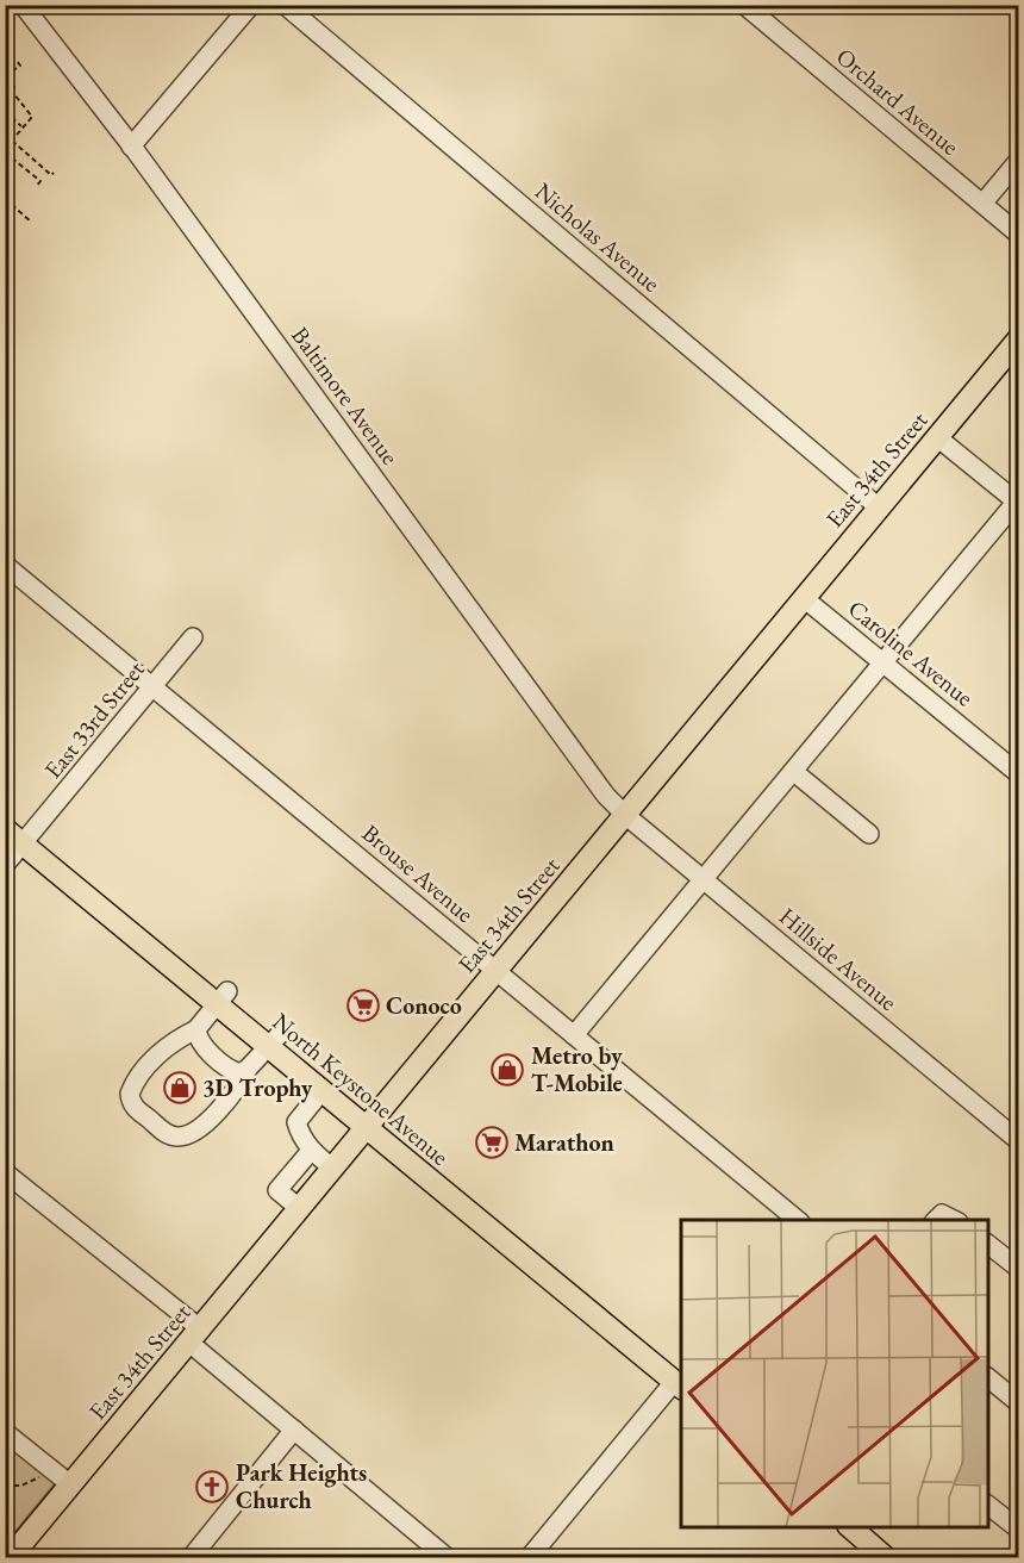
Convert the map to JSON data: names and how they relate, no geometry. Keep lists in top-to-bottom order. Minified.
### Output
{"streets":{"main road":["East 34th Street","North Keystone Avenue"],"street":["Orchard Avenue","Nicholas Avenue","Baltimore Avenue","Caroline Avenue","East 33rd Street","Brouse Avenue","Hillside Avenue"]},"crossings":[["Nicholas Avenue","East 34th Street"],["Baltimore Avenue","East 34th Street"],["Baltimore Avenue","Hillside Avenue"],["East 34th Street","Caroline Avenue"],["East 34th Street","Brouse Avenue"],["East 34th Street","Hillside Avenue"],["East 34th Street","North Keystone Avenue"],["East 33rd Street","Brouse Avenue"],["East 33rd Street","North Keystone Avenue"]],"places":{"supermarket":["Conoco","Marathon"],"shop":["Metro by T-Mobile","3D Trophy"],"church":["Park Heights Church"]}}
